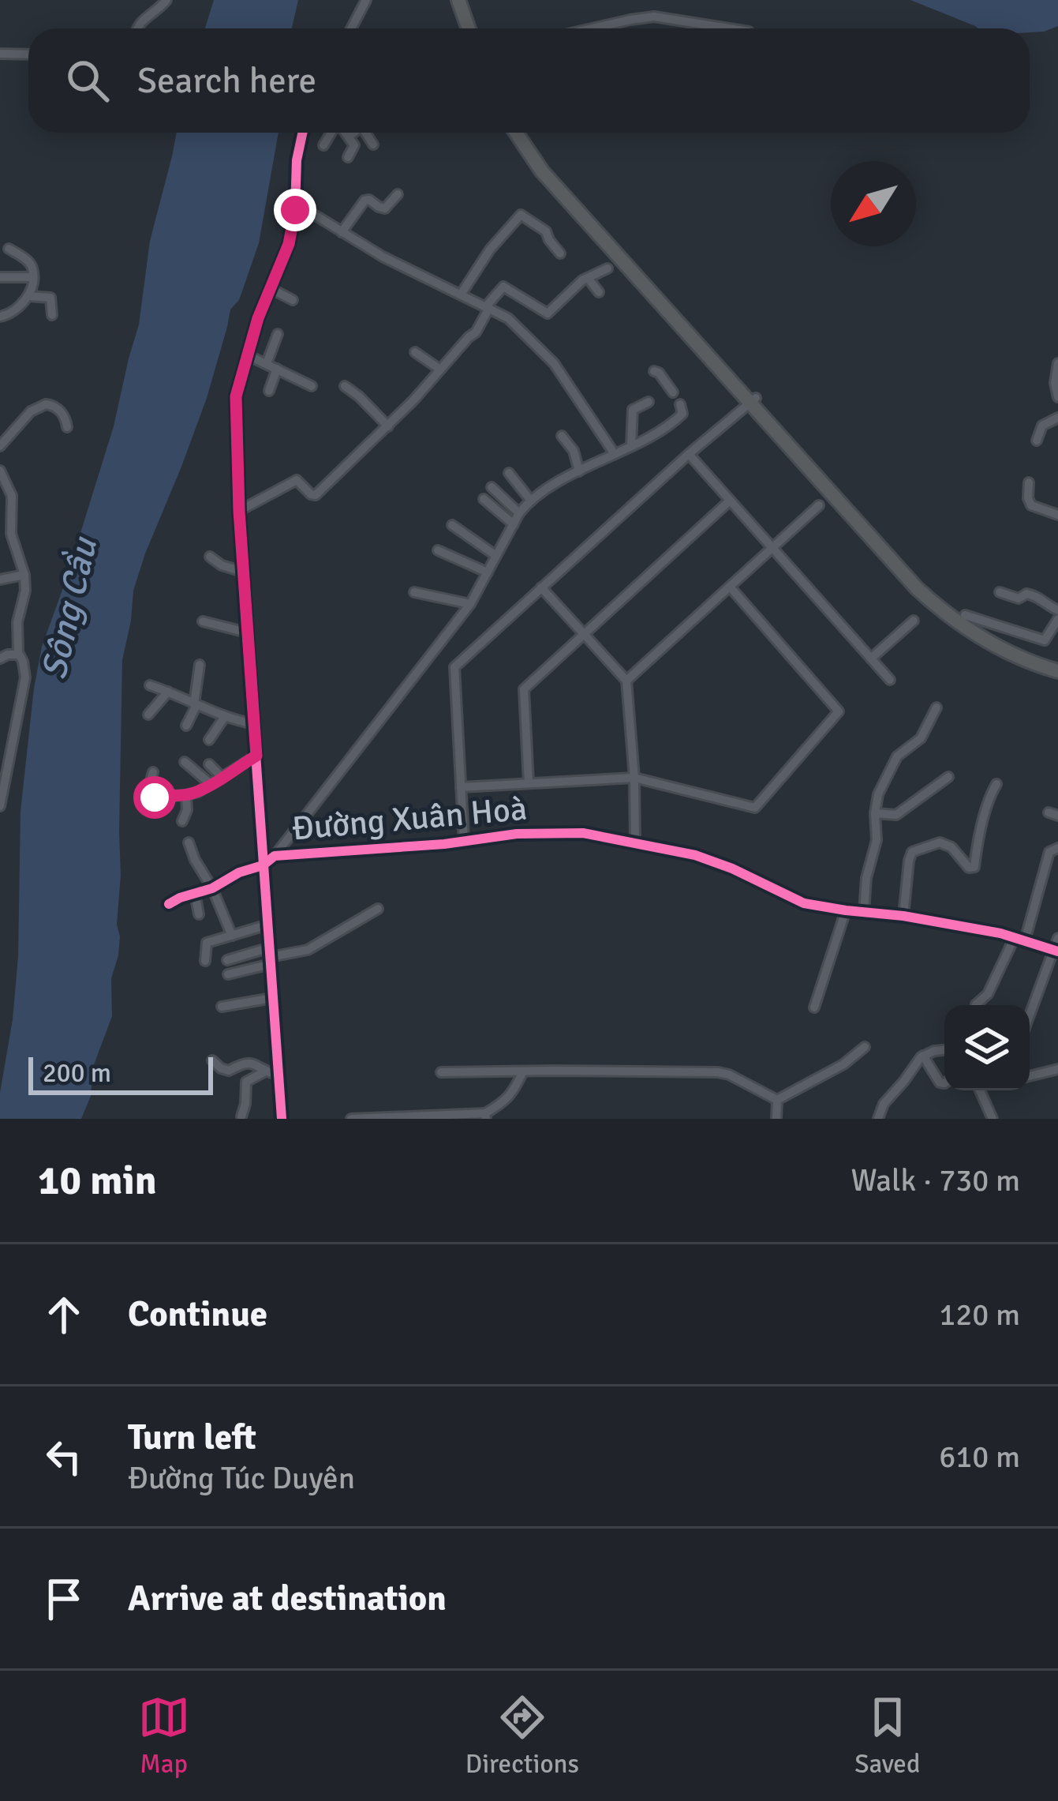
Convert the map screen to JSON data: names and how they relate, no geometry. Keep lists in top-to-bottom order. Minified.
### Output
{"streets":{"street":["Đường Xuân Hoà"]},"water":["Sông Cầu"],"scale_bar":"200 m","north":"bottom left","page":{"search":"Search here","scale":"200 m","heading":["10 min","Walk · 730 m"],"list":[["Continue","120 m"],["Turn left","Đường Túc Duyên","610 m"],"Arrive at destination"],"nav":["Map","Directions","Saved"]}}
